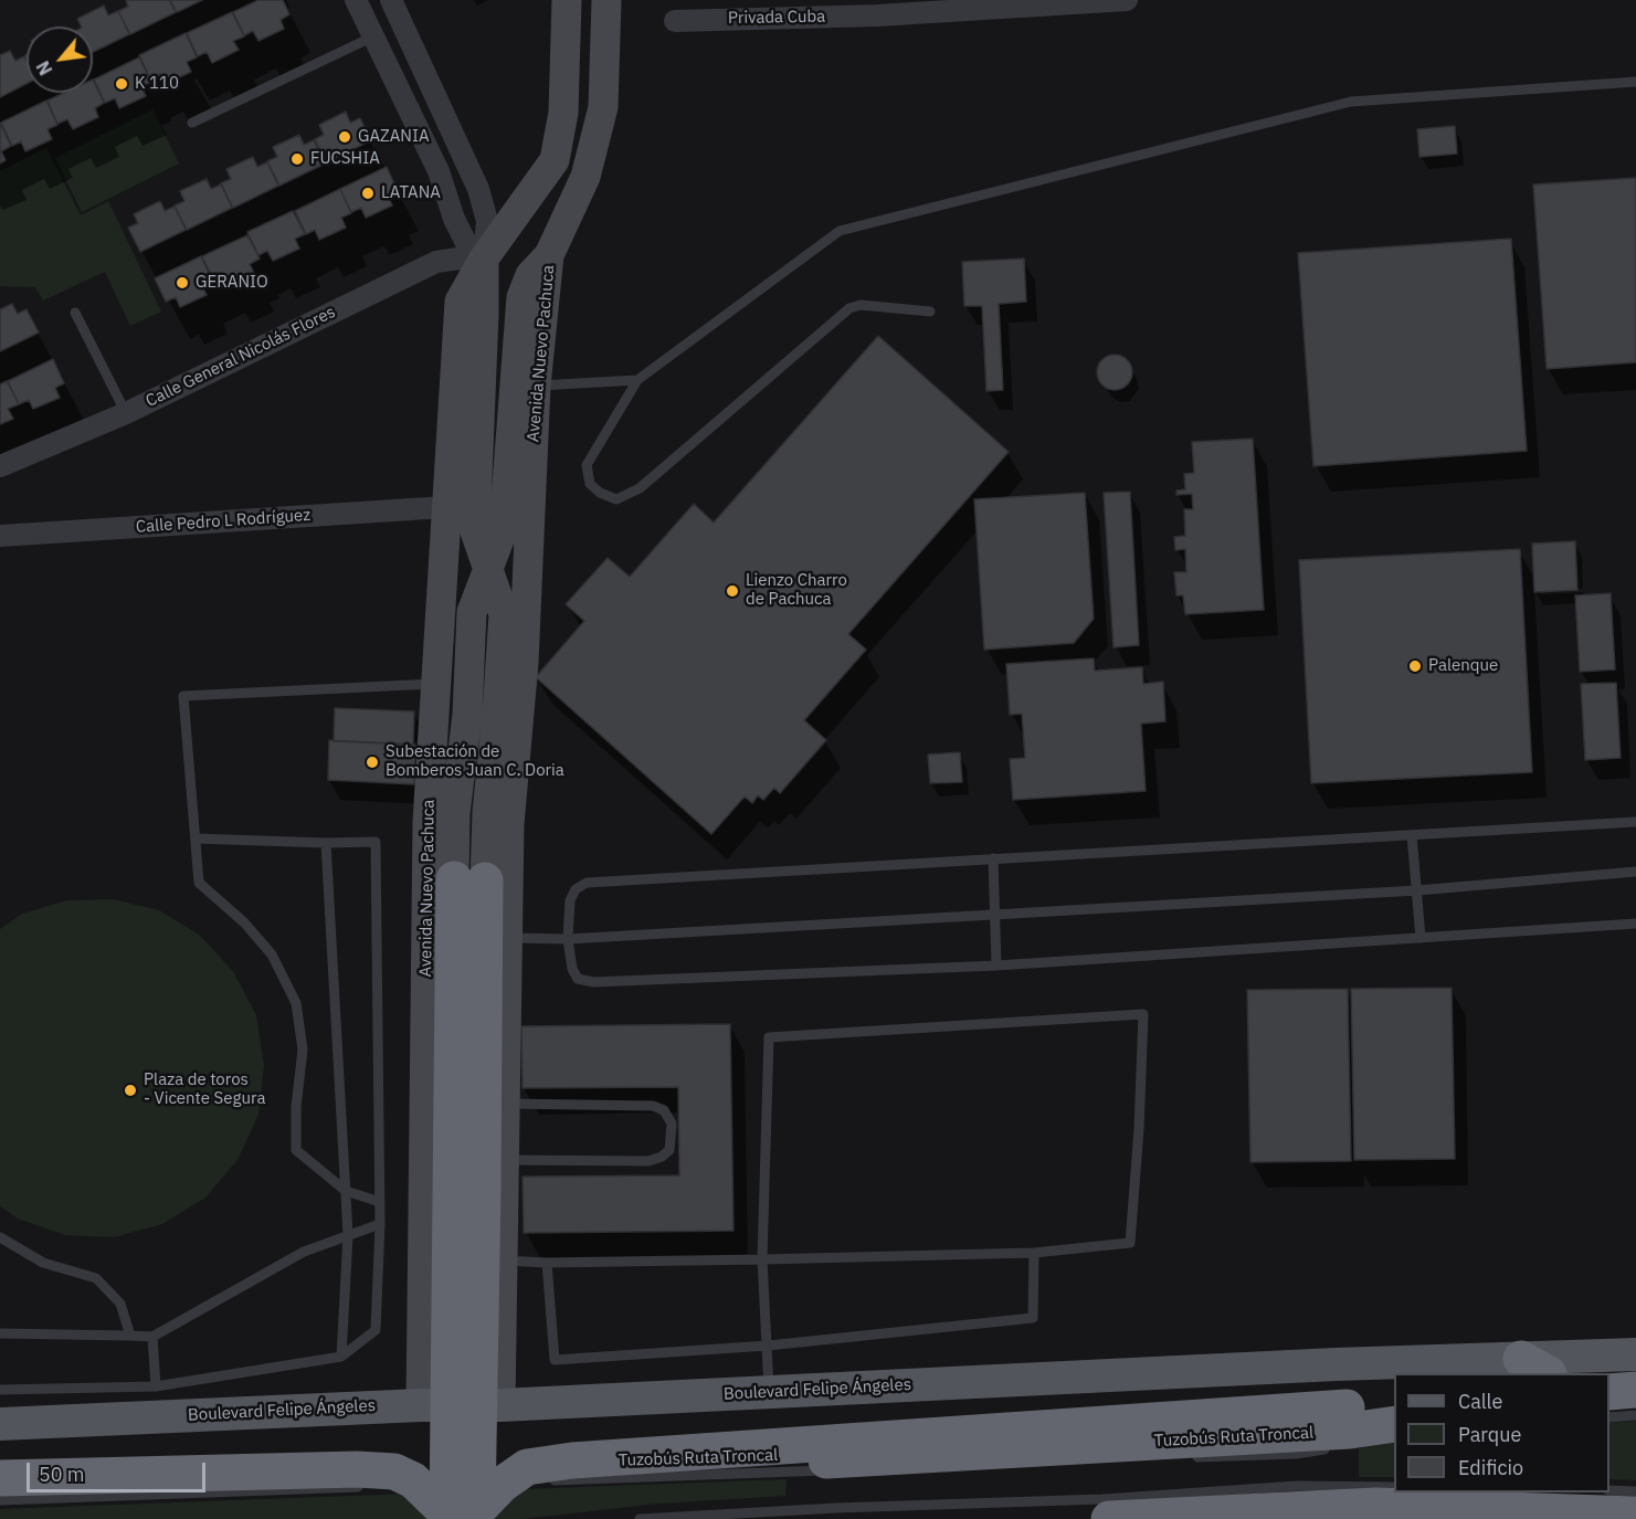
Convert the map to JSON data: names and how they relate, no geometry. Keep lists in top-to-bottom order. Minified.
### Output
{"streets":{"main road":["Avenida Nuevo Pachuca","Boulevard Felipe Ángeles"],"street":["Privada Cuba","Calle General Nicolás Flores","Calle Pedro L Rodríguez"],"lane":["Tuzobús Ruta Troncal"]},"crossings":[["Avenida Nuevo Pachuca","Calle General Nicolás Flores"],["Avenida Nuevo Pachuca","Calle Pedro L Rodríguez"],["Avenida Nuevo Pachuca","Boulevard Felipe Ángeles"]],"places":["K 110","GAZANIA","FUCSHIA","LATANA","GERANIO","Lienzo Charro de Pachuca","Palenque","Subestación de Bomberos Juan C. Doria","Plaza de toros - Vicente Segura"],"legend":["Calle","Parque","Edificio"],"scale_bar":"50 m","north":"bottom left"}
